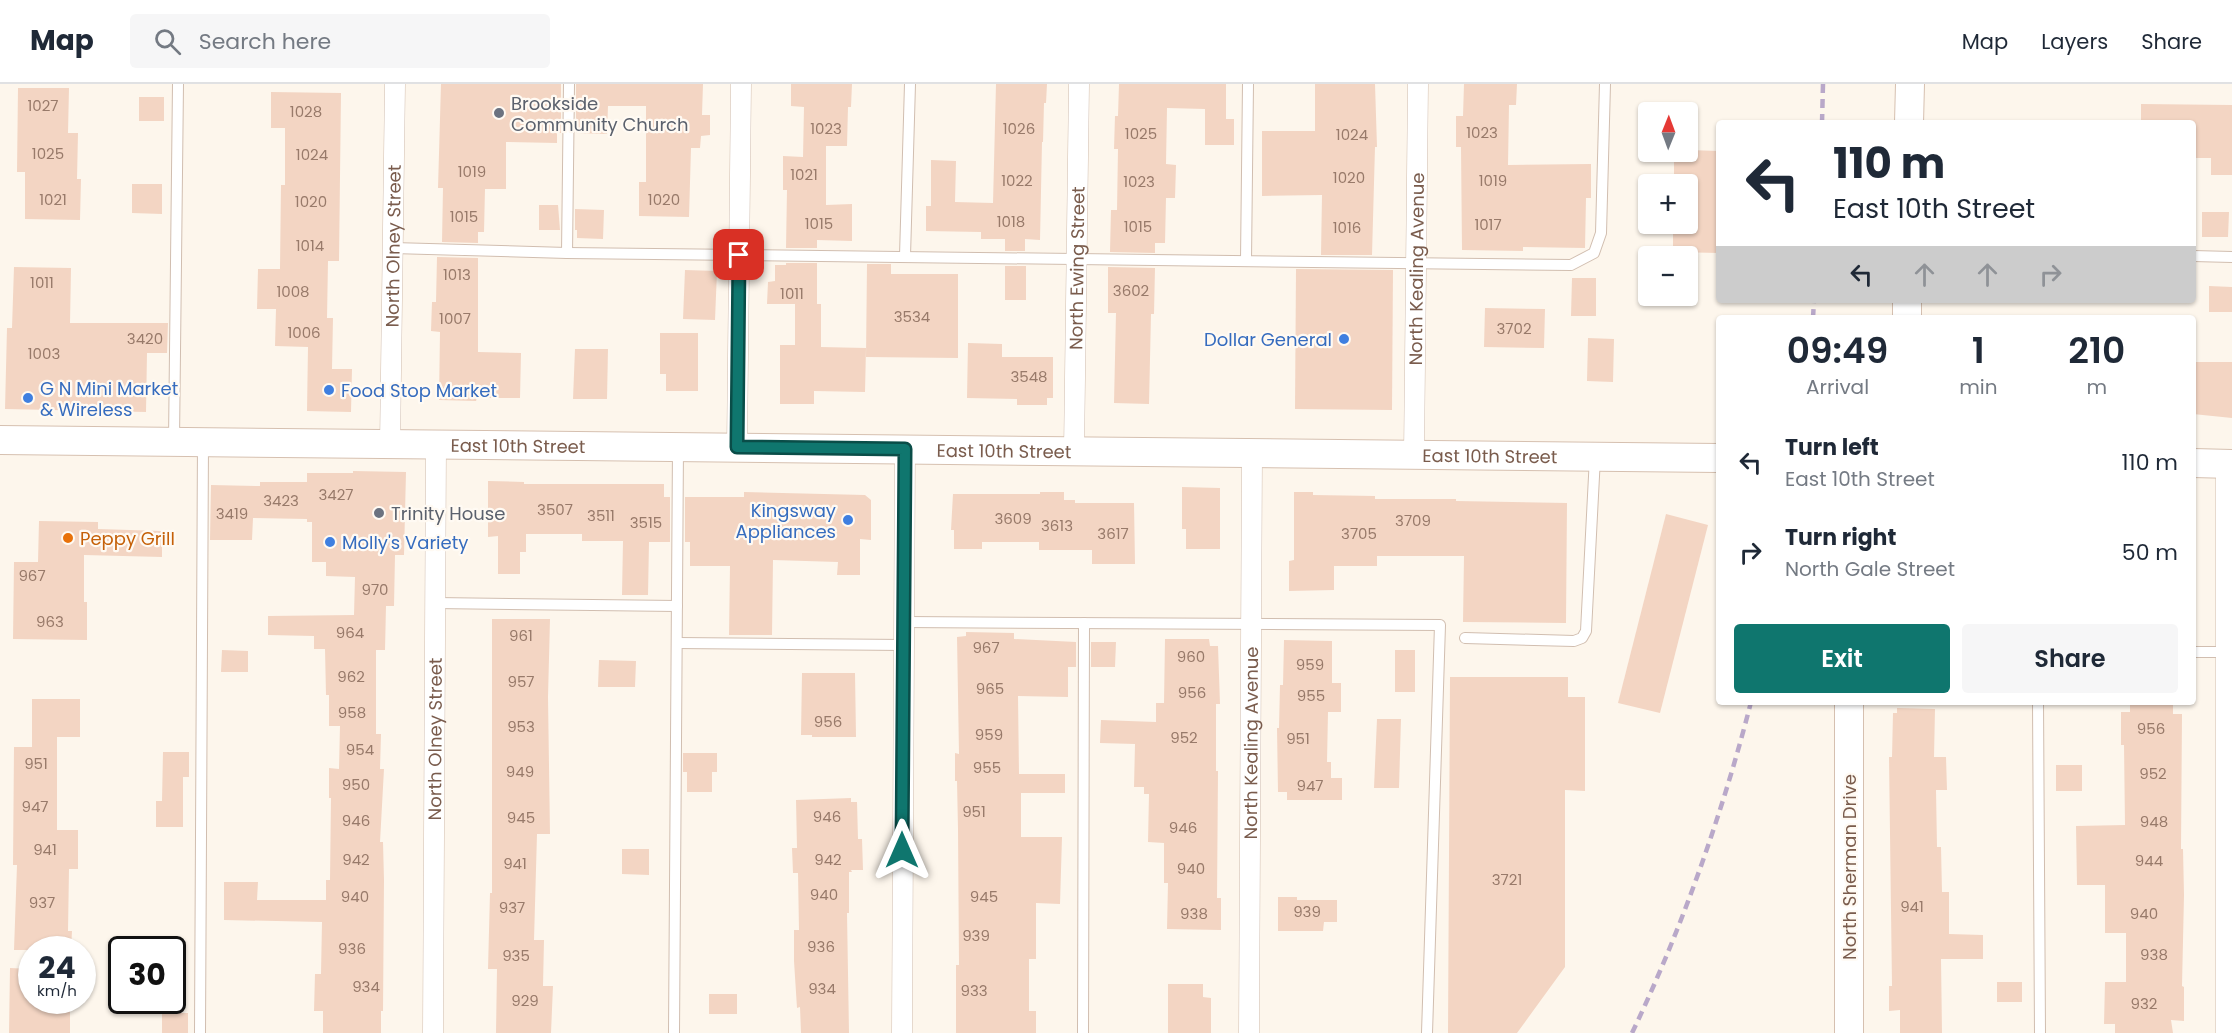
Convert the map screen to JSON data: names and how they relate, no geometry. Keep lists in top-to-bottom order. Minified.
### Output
{"streets":{"main road":["East 10th Street","North Sherman Drive"],"street":["North Olney Street","North Ewing Street","North Kealing Avenue"]},"crossings":[["North Olney Street","East 10th Street"],["North Ewing Street","East 10th Street"],["North Kealing Avenue","East 10th Street"]],"places":["Brookside Community Church","Dollar General","Food Stop Market","G N Mini Market & Wireless","Trinity House","Kingsway Appliances","Peppy Grill","Molly's Variety"],"house_numbers":["1027","1028","1023","1026","1023","1025","1024","1025","1024","1019","1021","1020","1022","1019","1023","1021","1020","1020","1015","1018","1015","1017","1015","1016","1014","1013","1011","3602","1008","1011","3534","1007","3702","1006","3420","1003","3548","3427","3423","3507","3419","3511","3609","3709","3515","3613","3617","3705","967","970","963","964","961","967","960","959","962","957","965","956","955","958","956","953","956","959","952","951","954","951","955","949","952","950","947","947","951","946","945","946","948","946","941","942","942","944","941","940","3721","940","940","945","937","941","937","939","938","940","939","936","936","938","935","934","934","933","929","932"],"north":"top","page":{"header":"Map","search":"Search here","nav":["Map","Layers","Share"],"map_buttons":["+","−"],"turn":["110 m","East 10th Street"],"eta":["09:49","Arrival","1","min","210","m"],"list":[{"name":"Turn left","note":"East 10th Street","value":"110 m"},{"name":"Turn right","note":"North Gale Street","value":"50 m"}],"buttons":["Exit","Share"],"speed":"24 km/h","limit":"30"}}
